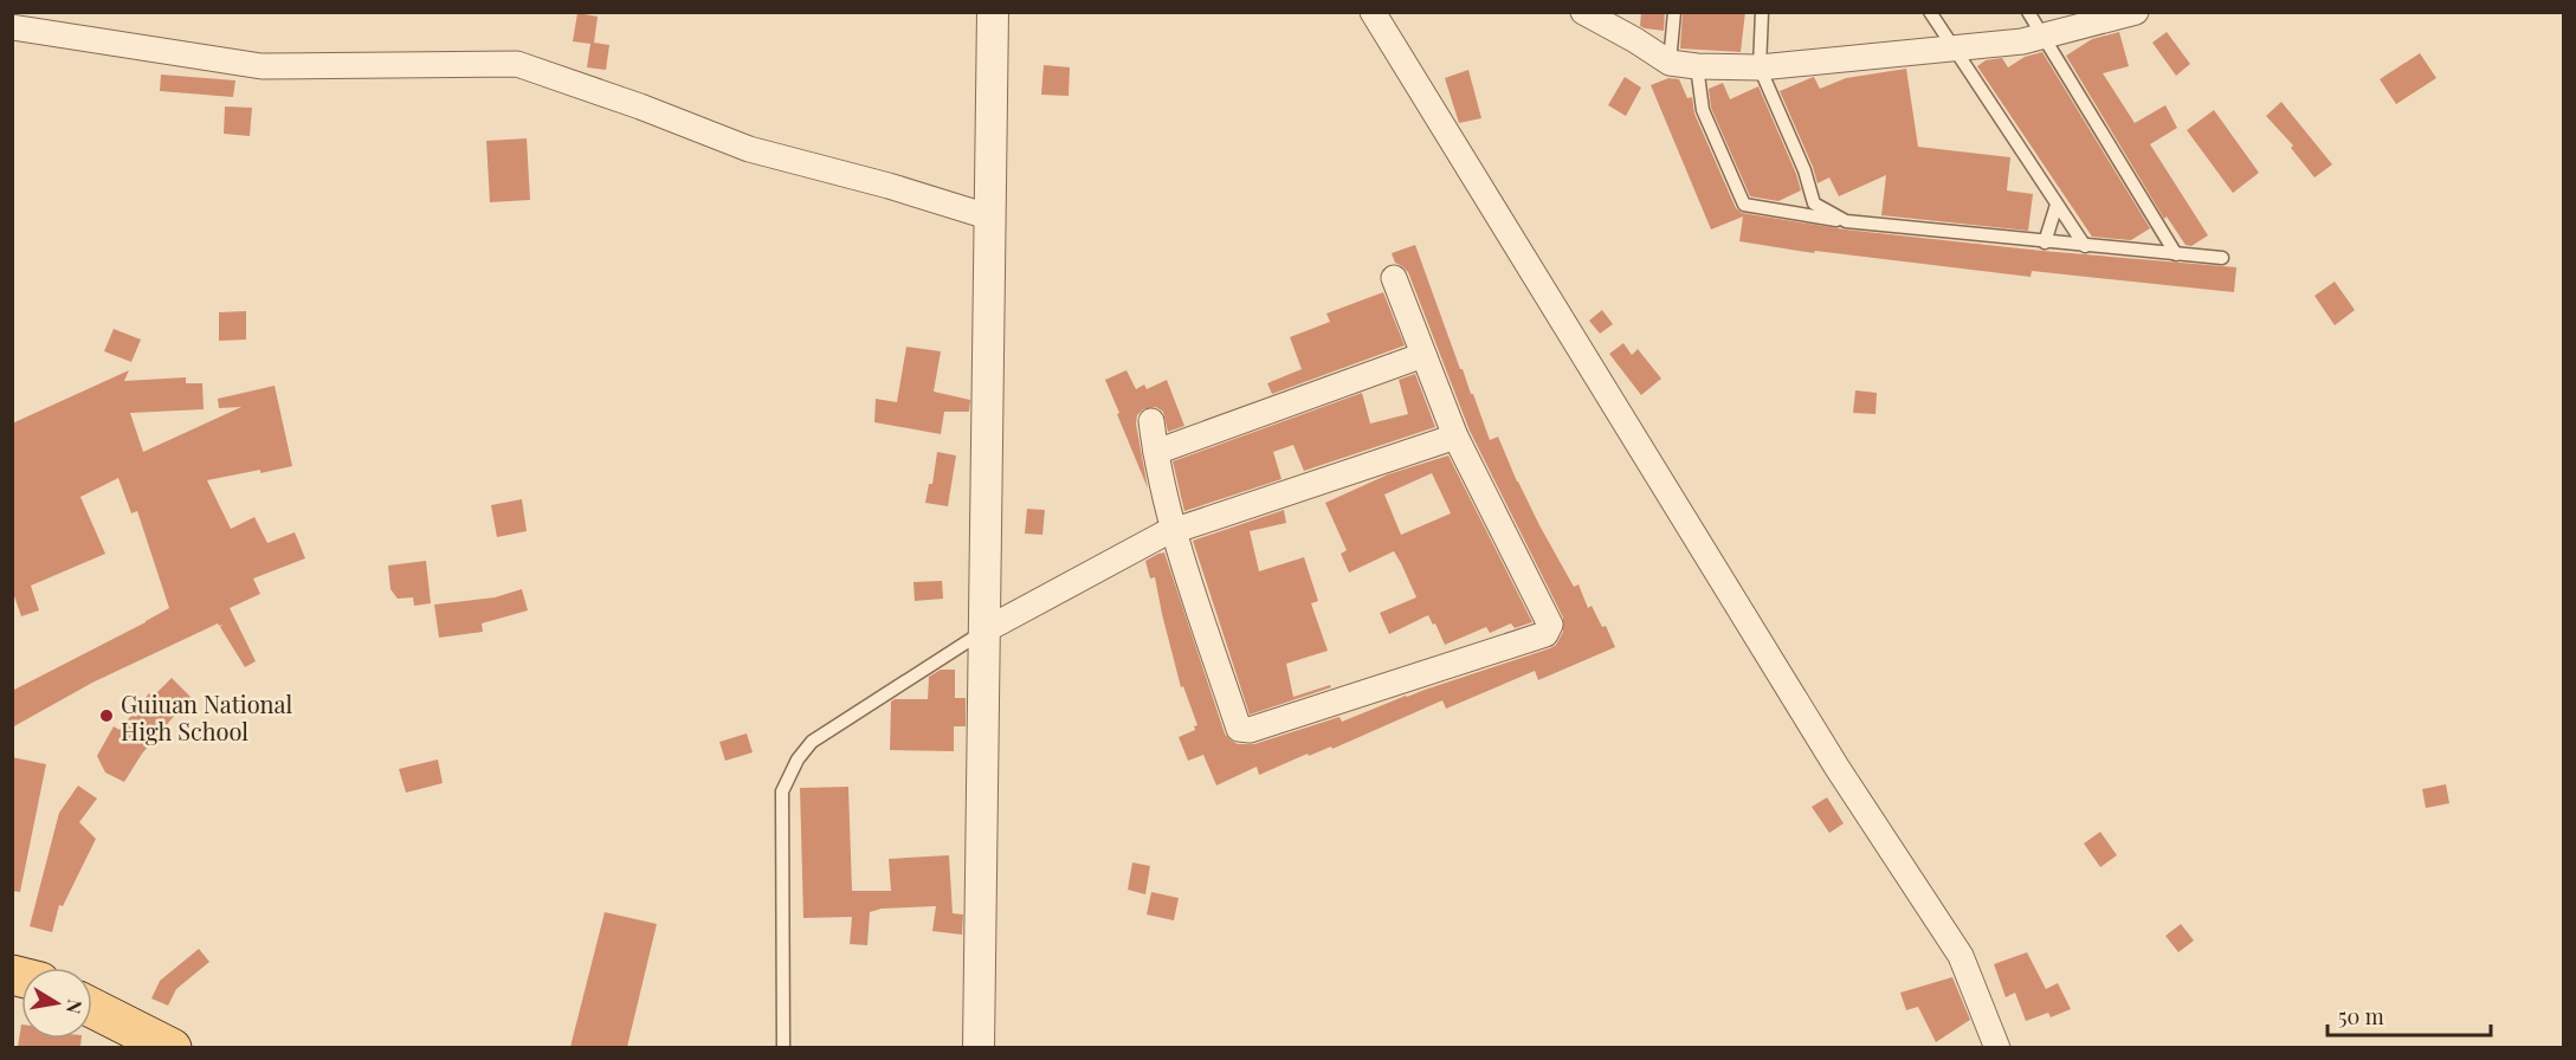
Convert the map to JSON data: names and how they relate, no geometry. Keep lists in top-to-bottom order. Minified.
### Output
{"places":["Guiuan National High School"],"scale_bar":"50 m","north":"right"}
